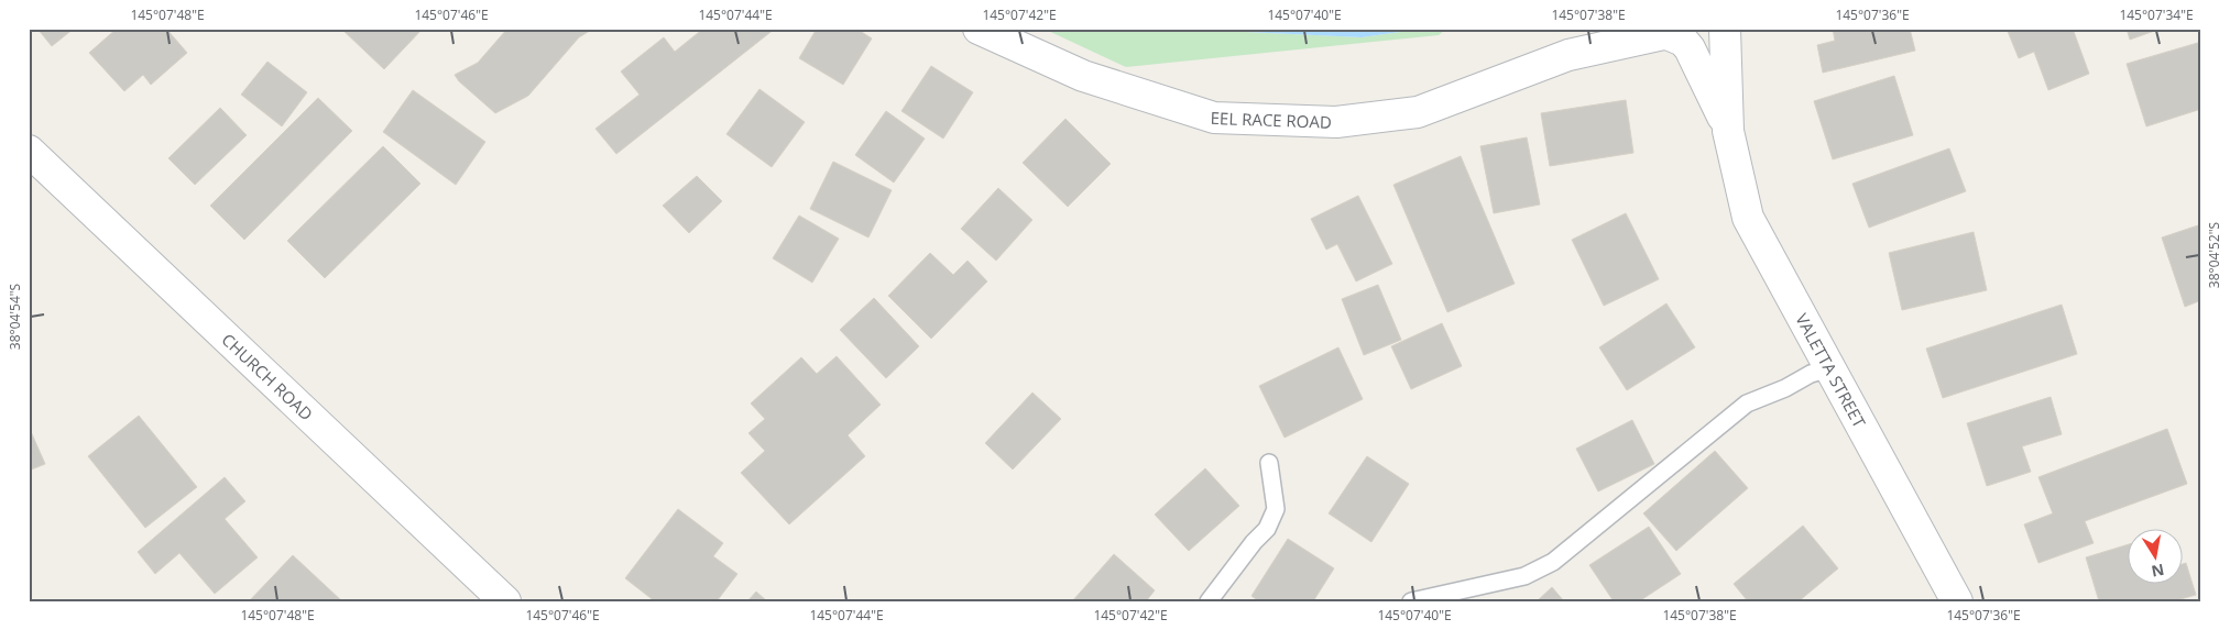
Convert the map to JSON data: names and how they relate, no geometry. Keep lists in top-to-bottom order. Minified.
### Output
{"streets":{"street":["EEL RACE ROAD","VALETTA STREET","CHURCH ROAD"]},"crossings":[["EEL RACE ROAD","VALETTA STREET"]],"north":"bottom","coordinates":["145°07'48\"E","145°07'46\"E","145°07'44\"E","145°07'42\"E","145°07'40\"E","145°07'38\"E","145°07'36\"E","145°07'34\"E","38°04'52\"S","38°04'54\"S"]}
